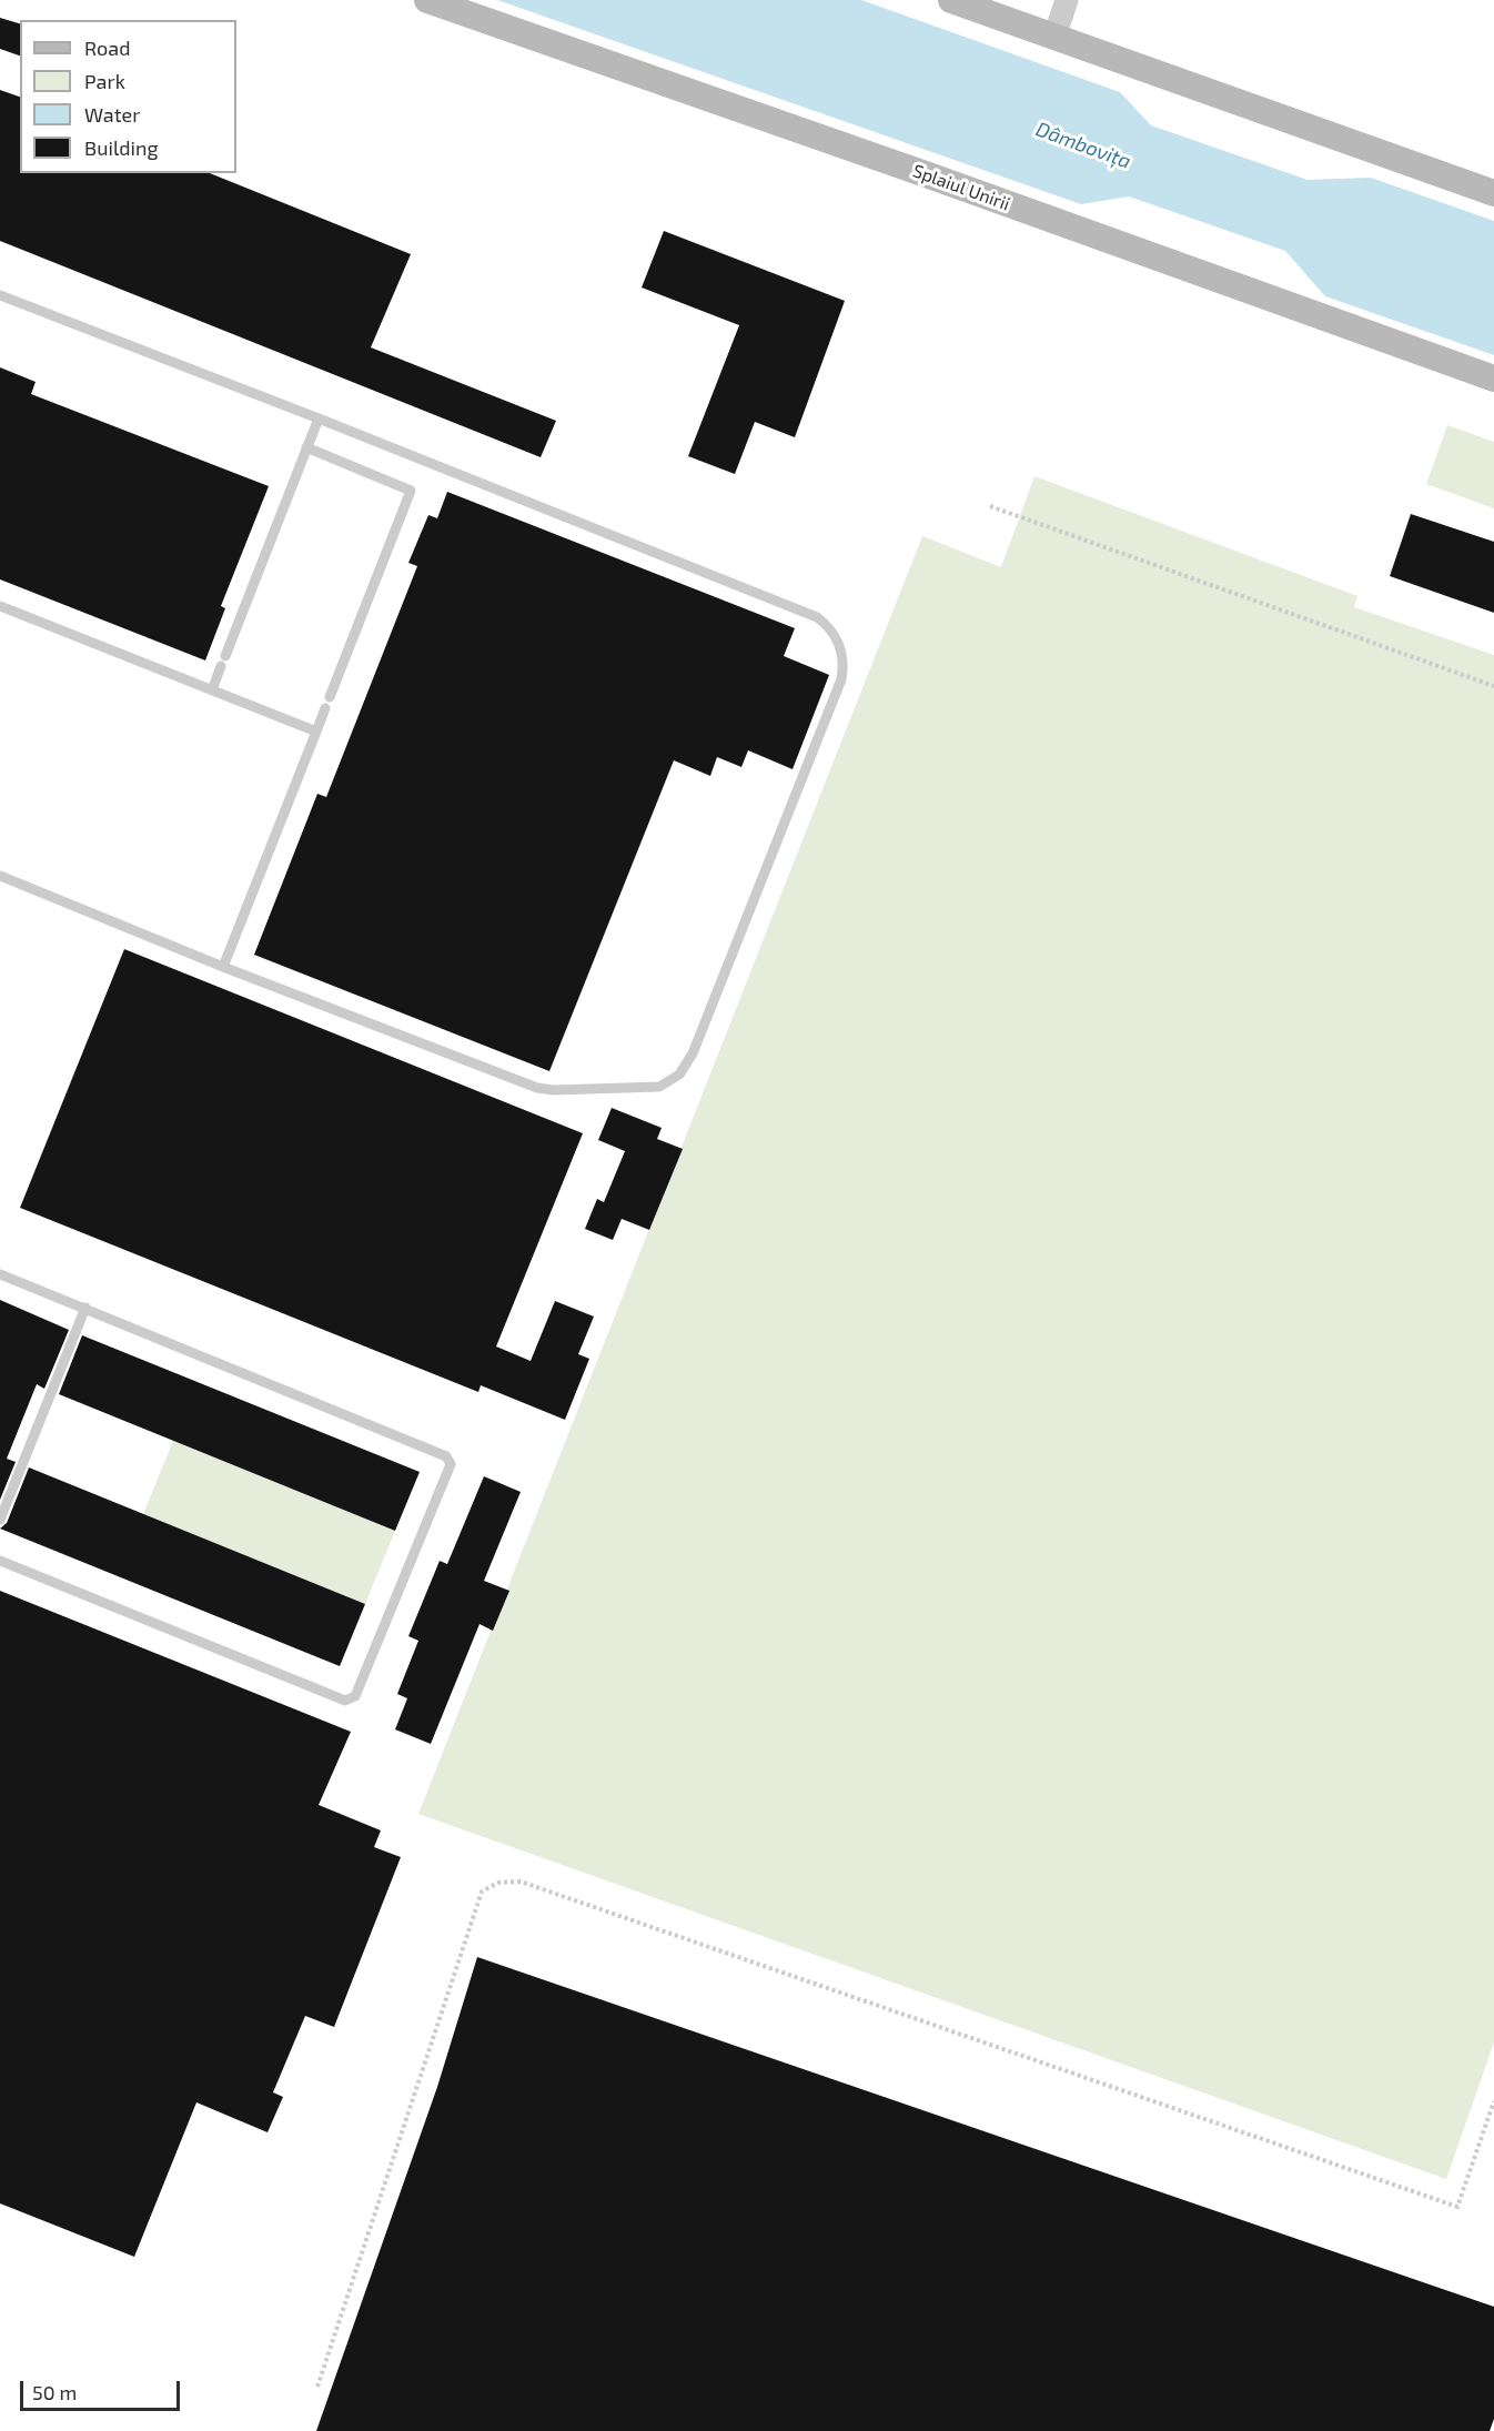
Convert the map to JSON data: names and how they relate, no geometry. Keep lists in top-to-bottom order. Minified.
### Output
{"streets":{"main road":["Splaiul Unirii"]},"water":["Dâmbovița"],"legend":["Road","Park","Water","Building"],"scale_bar":"50 m"}
